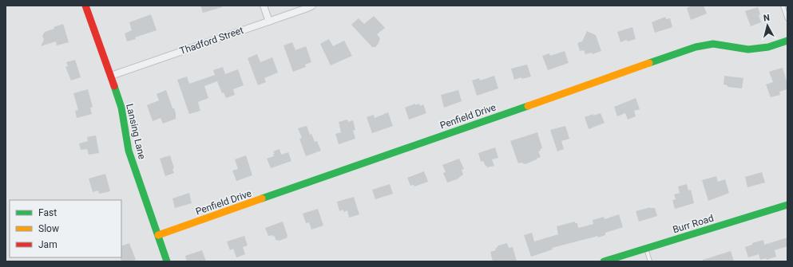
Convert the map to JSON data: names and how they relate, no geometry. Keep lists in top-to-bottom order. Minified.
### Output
{"streets":{"street":["Thadford Street","Penfield Drive","Lansing Lane","Burr Road"]},"crossings":[["Thadford Street","Lansing Lane"],["Penfield Drive","Lansing Lane"]],"legend":["Fast","Slow","Jam"],"north":"top"}
